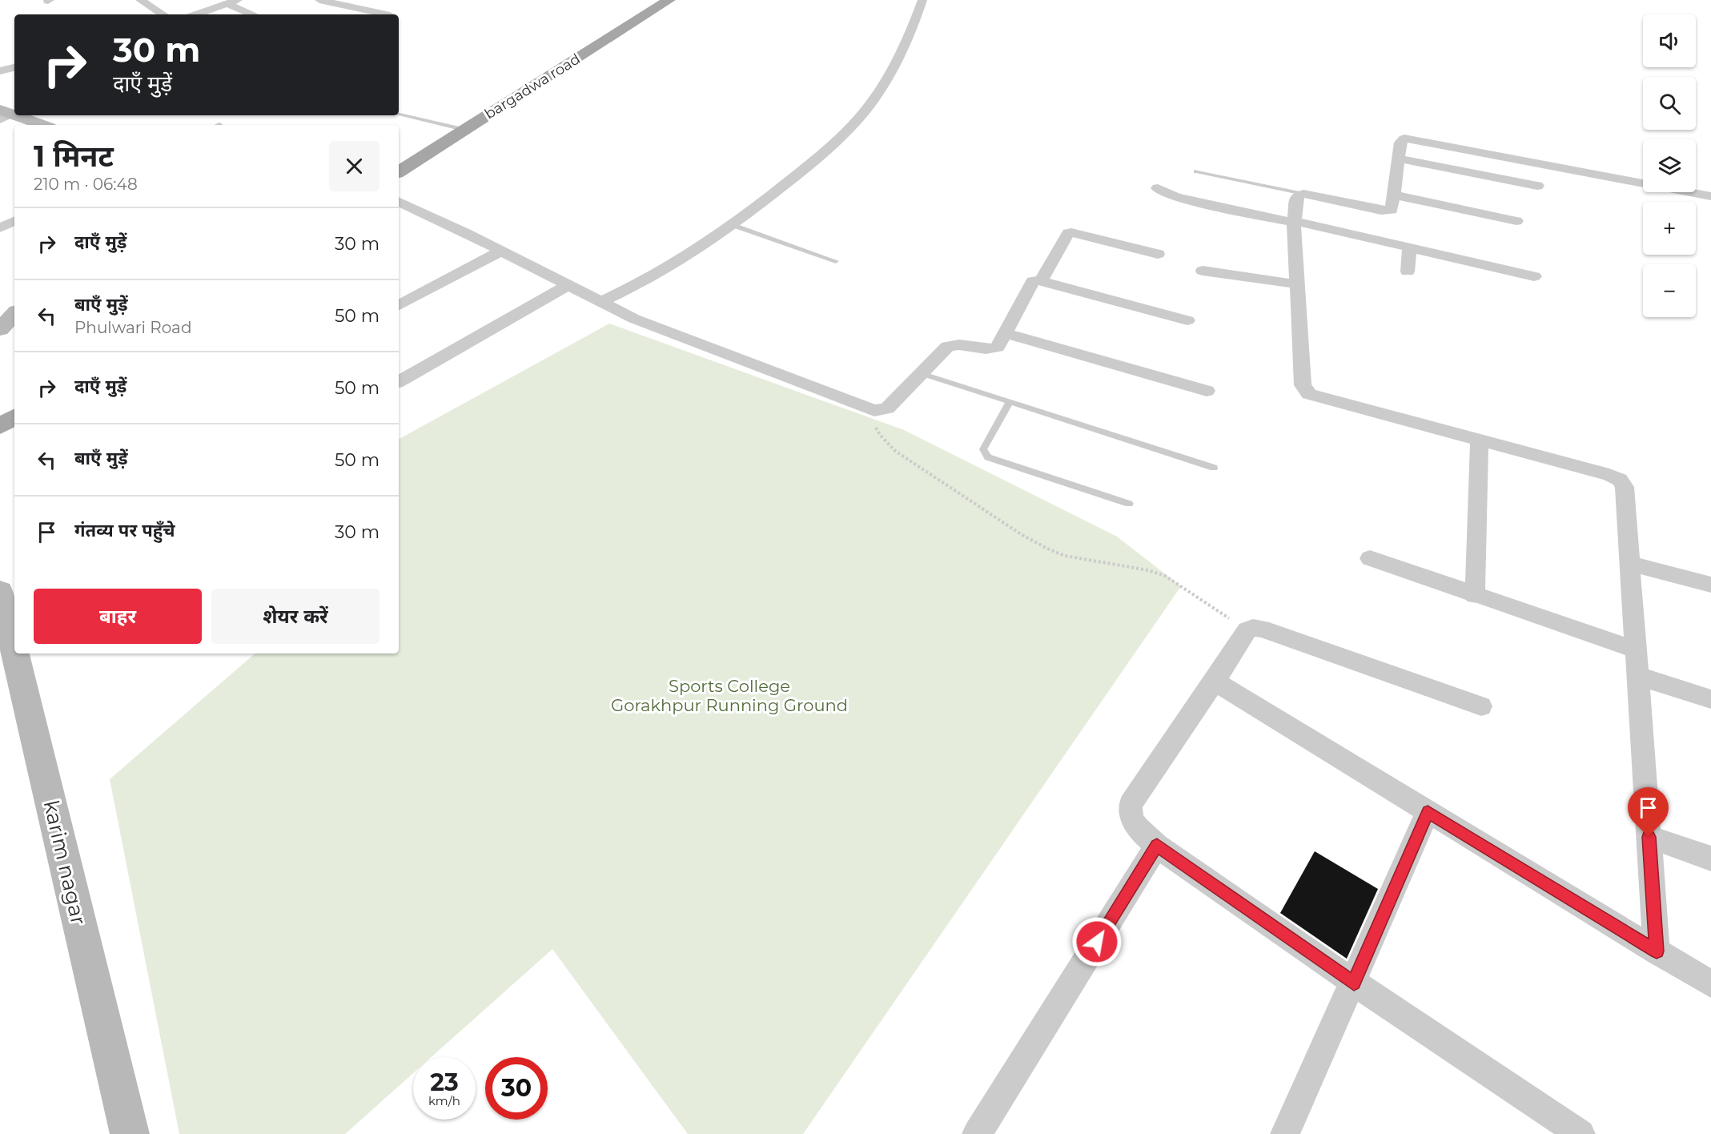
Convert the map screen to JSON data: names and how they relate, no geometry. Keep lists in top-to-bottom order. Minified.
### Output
{"streets":{"main road":["bargadwa road"],"street":["karim nagar"]},"parks":["Sports College Gorakhpur Running Ground"],"page":{"map_buttons":["+","−"],"turn":["30 m","दाएँ मुड़ें"],"heading":["1 मिनट","210 m · 06:48"],"list":[{"name":"दाएँ मुड़ें","value":"30 m"},{"name":"बाएँ मुड़ें","note":"Phulwari Road","value":"50 m"},{"name":"दाएँ मुड़ें","value":"50 m"},{"name":"बाएँ मुड़ें","value":"50 m"},{"name":"गंतव्य पर पहुँचे","value":"30 m"}],"buttons":["बाहर","शेयर करें"],"speed":"23 km/h","limit":"30"}}
